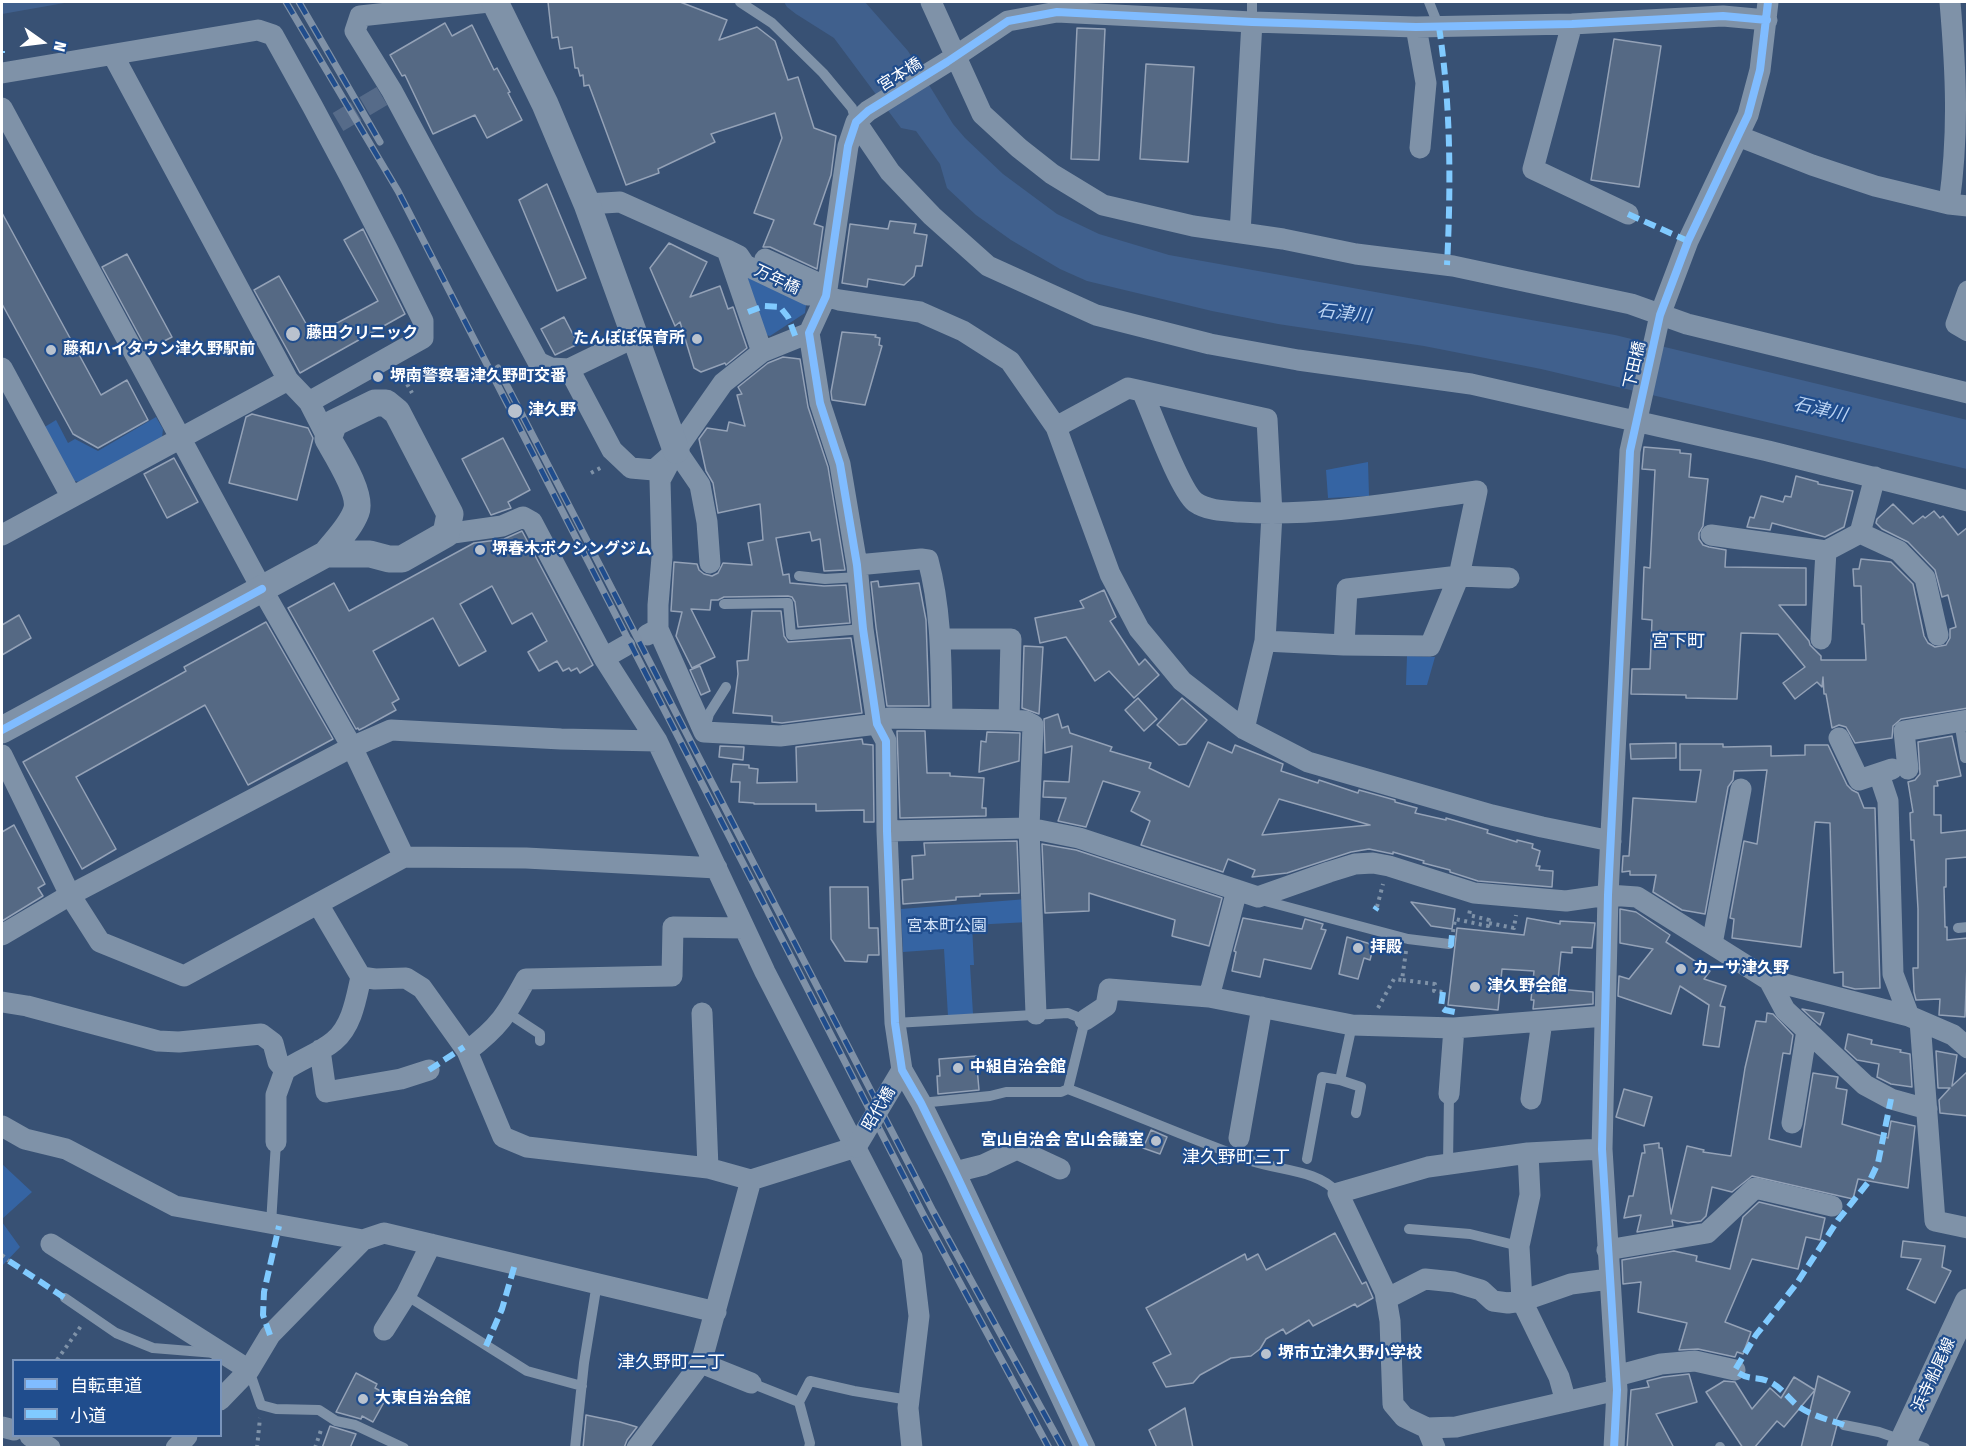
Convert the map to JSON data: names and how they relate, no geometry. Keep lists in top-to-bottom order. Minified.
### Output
{"streets":{"street":["宮本橋","下田橋","昭代橋","浜寺船尾線"]},"crossings":[["宮本橋","下田橋"]],"districts":["宮下町","津久野町三丁","津久野町二丁"],"water":["石津川"],"parks":["宮本町公園"],"places":["藤田クリニック","たんぽぽ保育所","藤和ハイタウン津久野駅前","堺南警察署津久野町交番","津久野","堺春木ボクシングジム","拝殿","カーサ津久野","津久野会館","中組自治会館","宮山自治会 宮山会議室","堺市立津久野小学校","大東自治会館"],"legend":["自転車道","小道"],"north":"right"}
